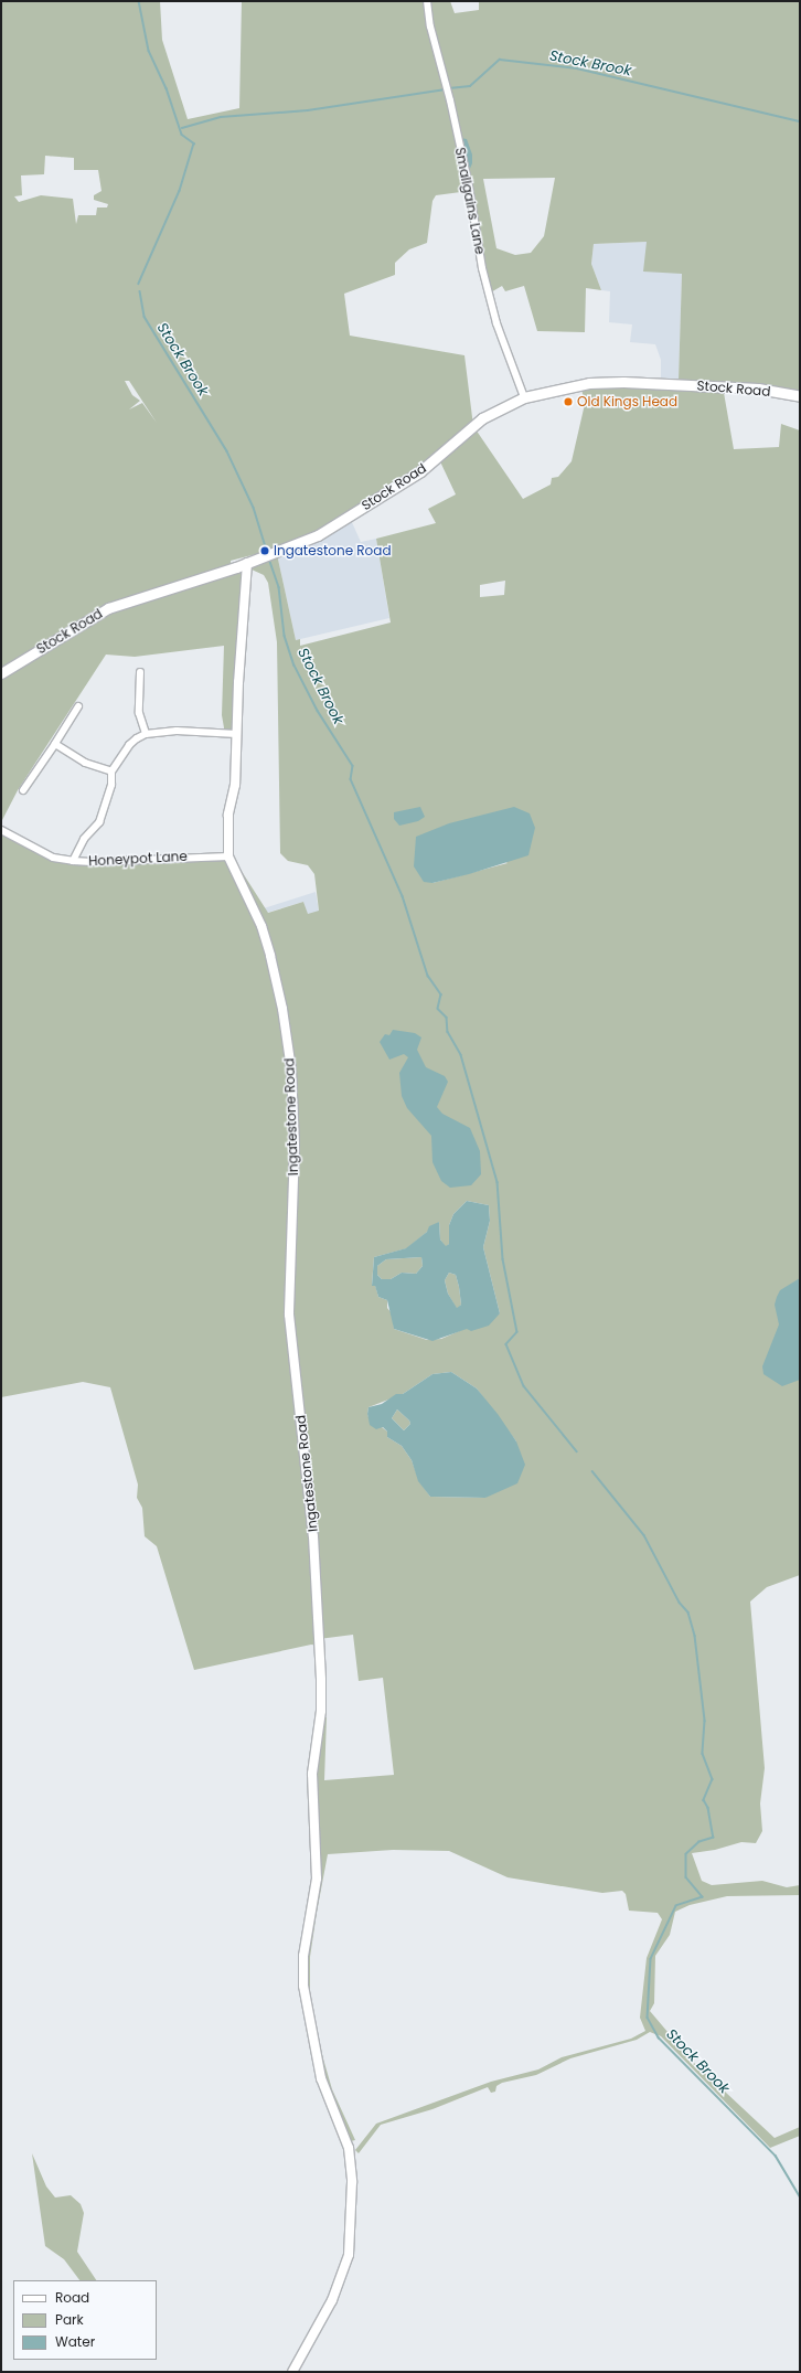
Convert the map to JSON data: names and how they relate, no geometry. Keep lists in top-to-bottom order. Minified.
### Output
{"streets":{"main road":["Stock Road"],"street":["Smallgains Lane","Honeypot Lane","Ingatestone Road"]},"crossings":[["Smallgains Lane","Stock Road"],["Stock Road","Ingatestone Road"],["Honeypot Lane","Ingatestone Road"]],"water":["Stock Brook"],"places":["Old Kings Head","Ingatestone Road"],"legend":["Road","Park","Water"]}
